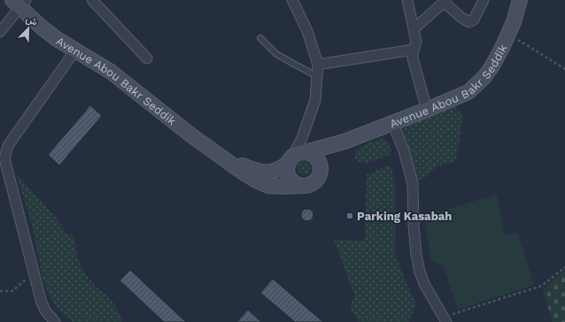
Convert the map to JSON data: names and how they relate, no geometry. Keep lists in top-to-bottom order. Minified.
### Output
{"streets":{"street":["Avenue Abou Bakr Seddik"]},"places":["Parking Kasabah"],"north":"top right"}
